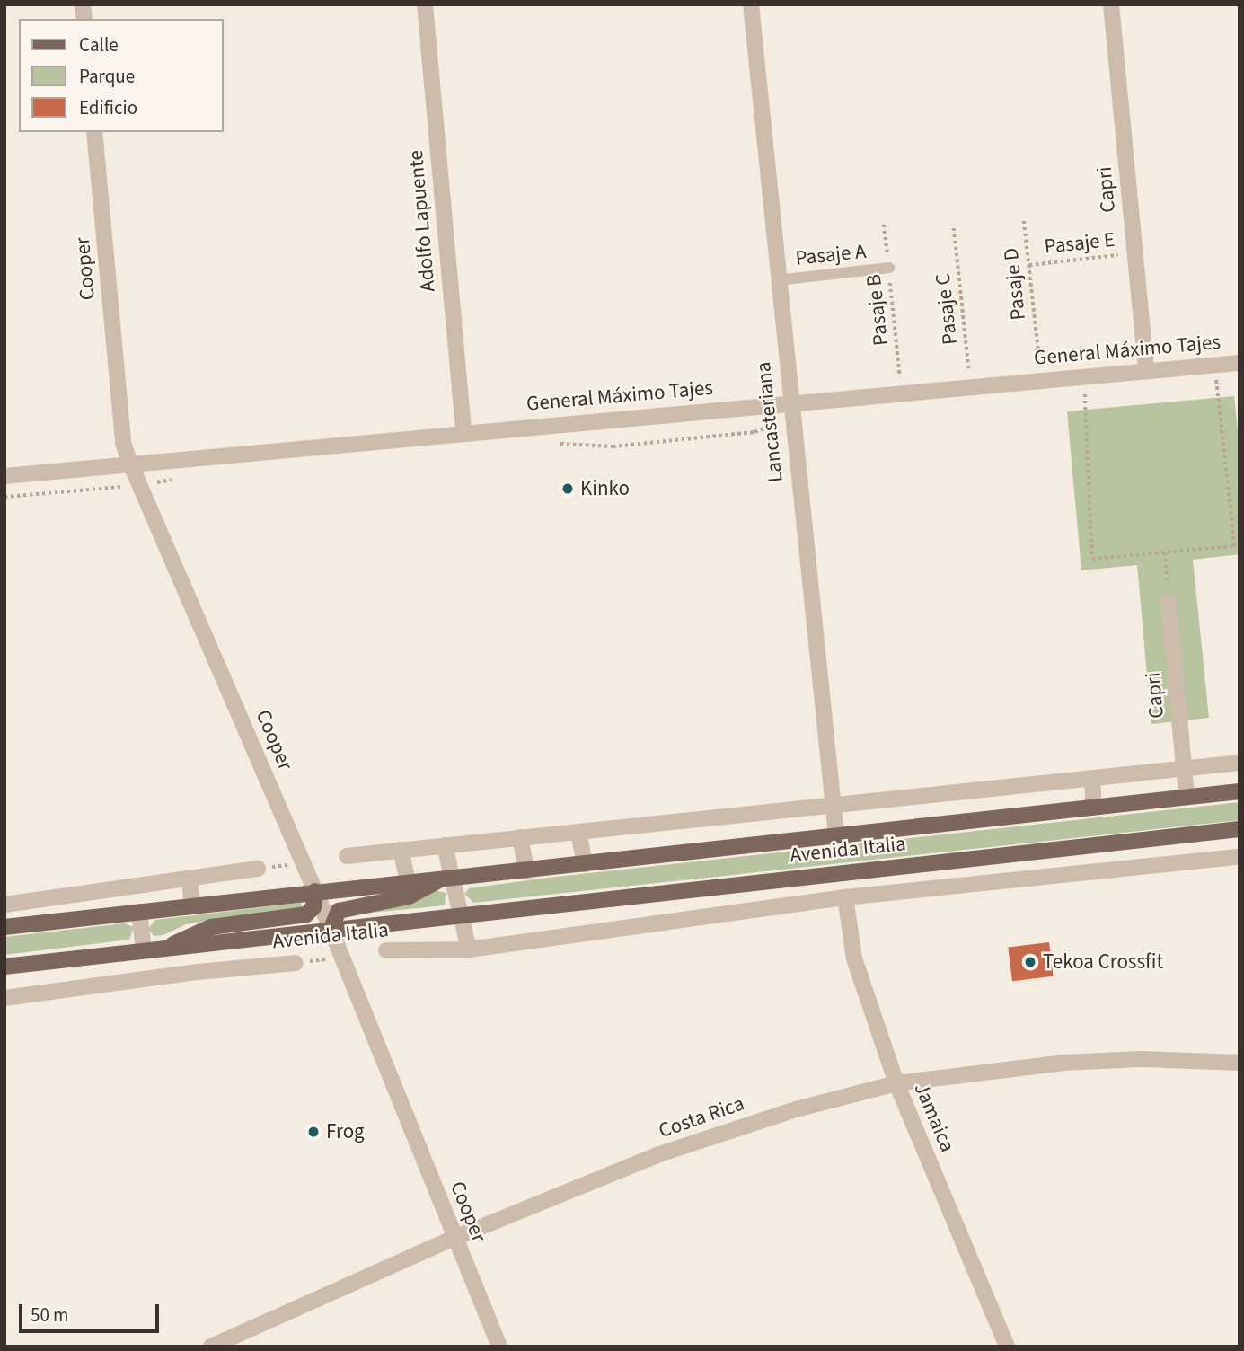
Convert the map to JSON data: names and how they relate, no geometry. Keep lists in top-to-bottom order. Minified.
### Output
{"streets":{"main road":["Avenida Italia"],"street":["Capri","Adolfo Lapuente","Cooper","General Máximo Tajes","Lancasteriana","Costa Rica","Jamaica"],"lane":["Pasaje A"],"path":["Pasaje E","Pasaje D","Pasaje C","Pasaje B"]},"crossings":[["Capri","Pasaje E"],["Capri","General Máximo Tajes"],["Capri","Avenida Italia"],["Adolfo Lapuente","General Máximo Tajes"],["Pasaje E","Pasaje D"],["Pasaje A","Pasaje B"],["Pasaje A","Lancasteriana"],["Cooper","General Máximo Tajes"],["Cooper","Avenida Italia"],["Cooper","Costa Rica"],["Pasaje D","General Máximo Tajes"],["Pasaje C","General Máximo Tajes"],["Pasaje B","General Máximo Tajes"],["General Máximo Tajes","Lancasteriana"],["Lancasteriana","Avenida Italia"],["Avenida Italia","Jamaica"],["Costa Rica","Jamaica"]],"places":["Kinko","Tekoa Crossfit","Frog"],"legend":["Calle","Parque","Edificio"],"scale_bar":"50 m"}
